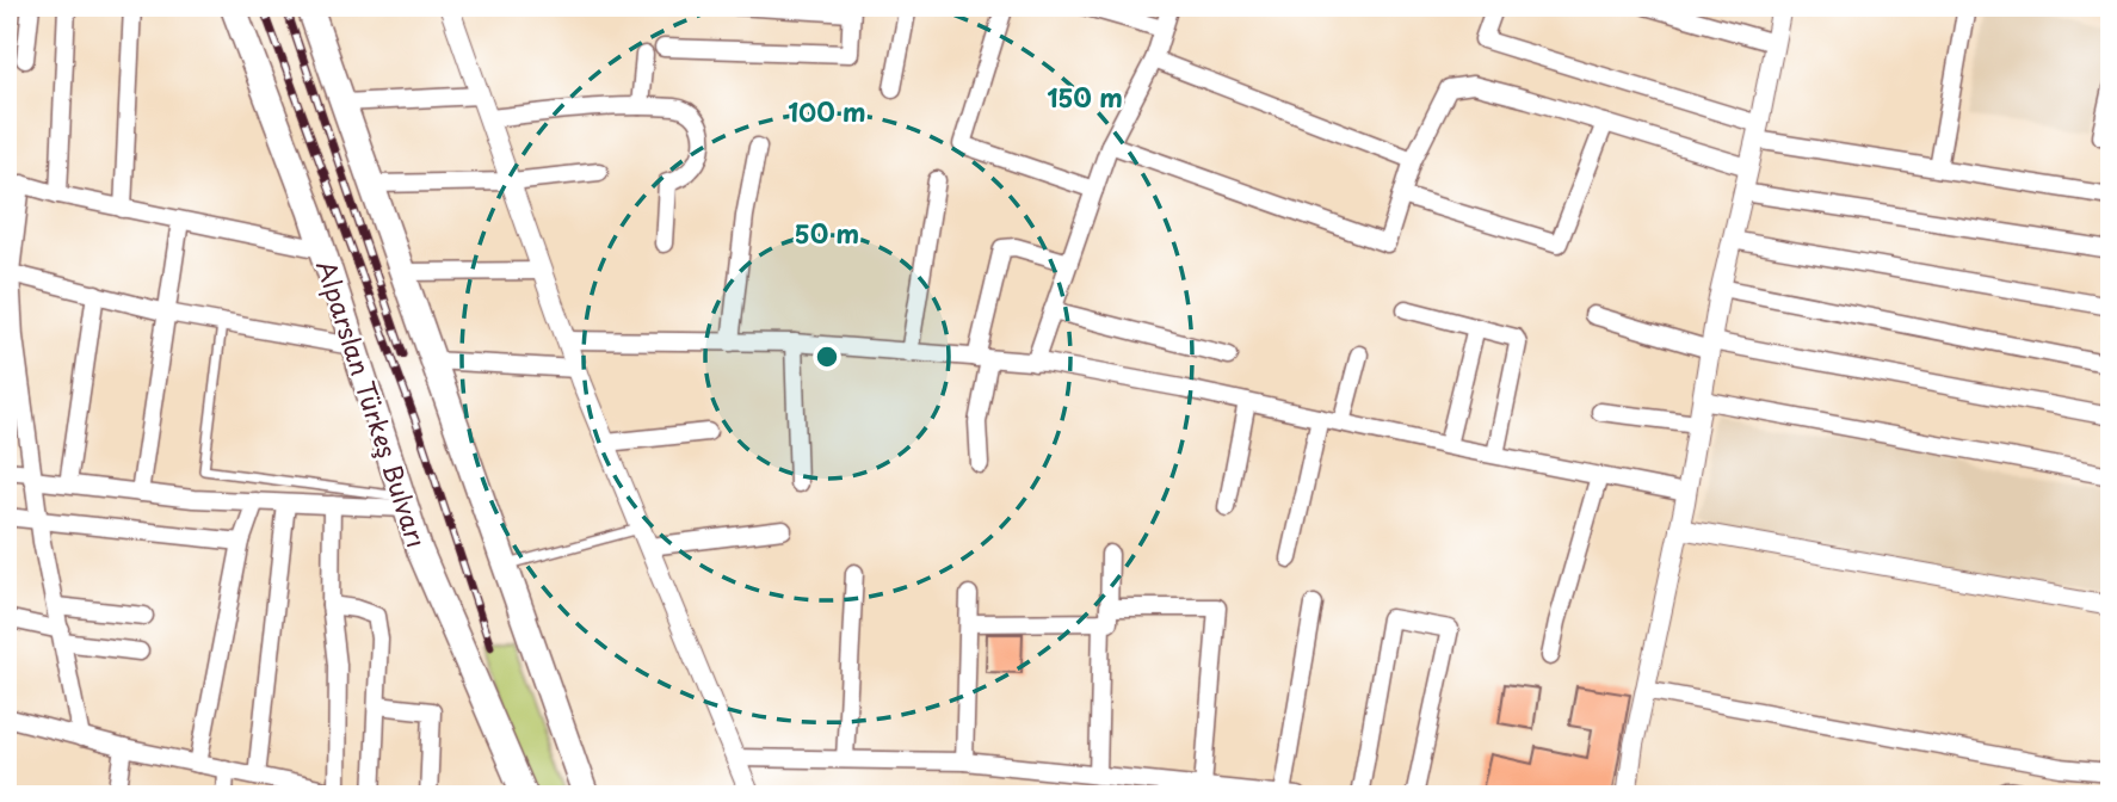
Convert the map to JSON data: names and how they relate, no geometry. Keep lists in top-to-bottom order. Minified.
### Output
{"streets":{"main road":["Alparslan Türkeş Bulvarı"]},"rings":["150 m","100 m","50 m"]}
